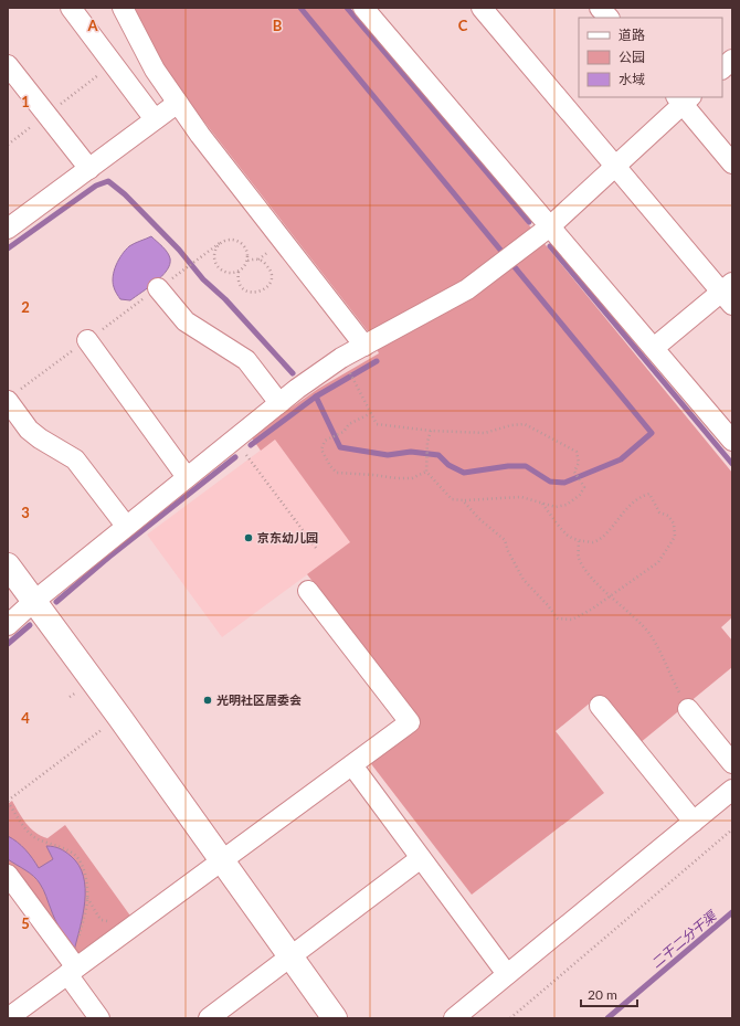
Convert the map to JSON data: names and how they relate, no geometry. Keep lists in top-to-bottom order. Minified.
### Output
{"water":["二干二分干渠"],"places":["京东幼儿园","光明社区居委会"],"legend":["道路","公园","水域"],"scale_bar":"20 m","grid":{"columns":["A","B","C"],"rows":["1","2","3","4","5"]}}
